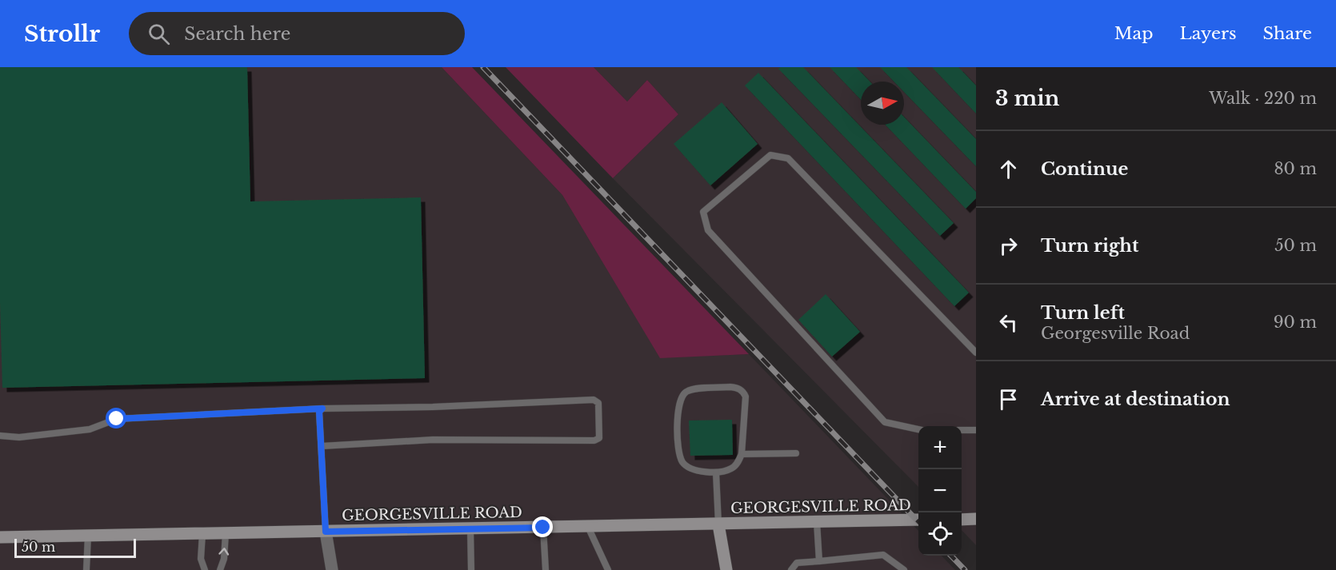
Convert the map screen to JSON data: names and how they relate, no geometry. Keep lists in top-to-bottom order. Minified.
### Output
{"streets":{"main road":["GEORGESVILLE ROAD"]},"scale_bar":"50 m","north":"right","page":{"header":"Strollr","search":"Search here","nav":["Map","Layers","Share"],"heading":["3 min","Walk · 220 m"],"list":[["Continue","80 m"],["Turn right","50 m"],["Turn left","Georgesville Road","90 m"],"Arrive at destination"],"map_buttons":["+","−"],"scale":"50 m"}}
